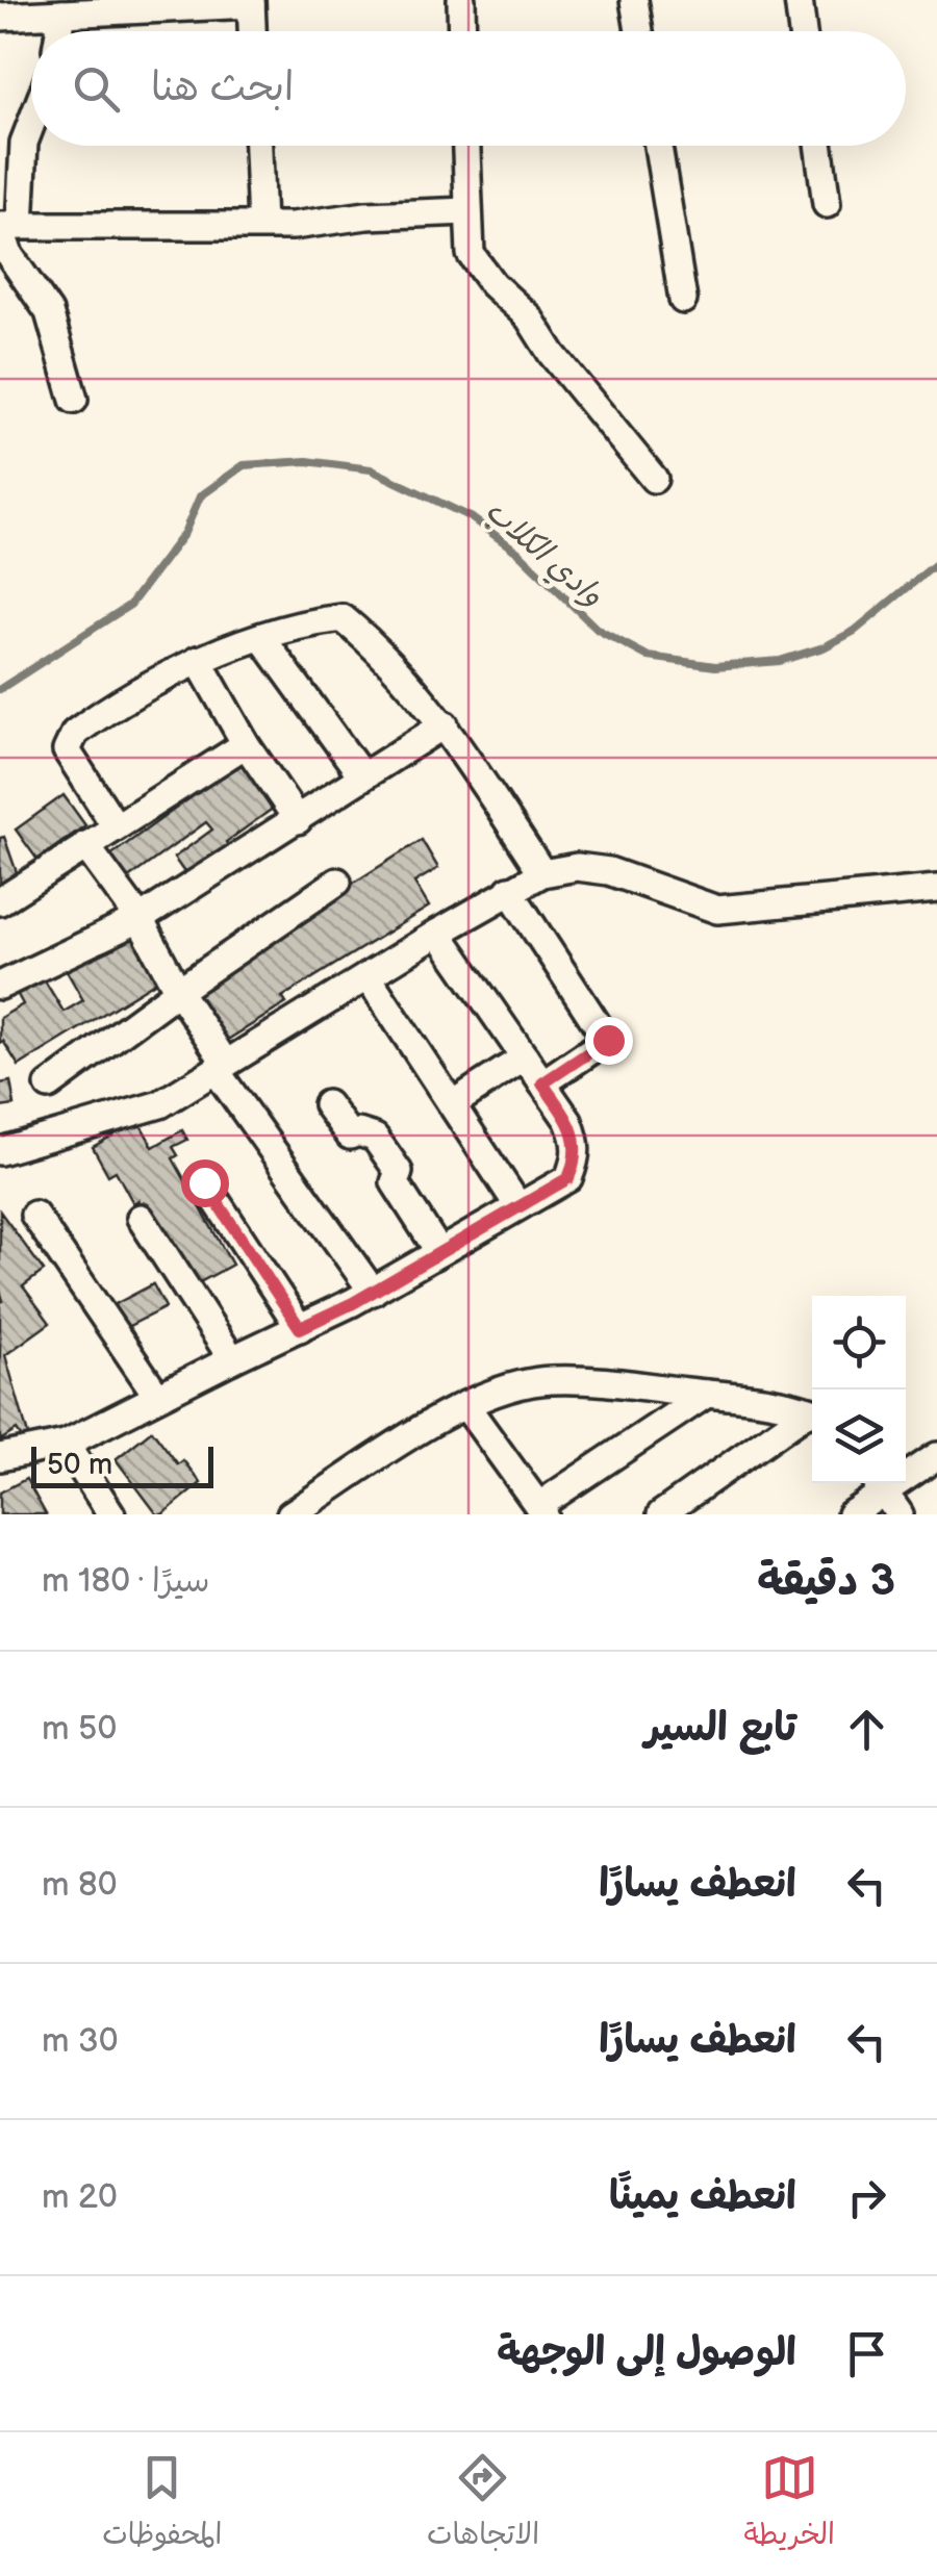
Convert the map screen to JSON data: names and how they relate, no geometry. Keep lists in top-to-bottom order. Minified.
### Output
{"water":["وادي الكلاب"],"scale_bar":"50 m","page":{"search":"ابحث هنا","scale":"50 m","heading":["3 دقيقة","سيرًا · 180 m"],"list":[["تابع السير","50 m"],["انعطف يسارًا","80 m"],["انعطف يسارًا","30 m"],["انعطف يمينًا","20 m"],"الوصول إلى الوجهة"],"nav":["الخريطة","الاتجاهات","المحفوظات"]}}
